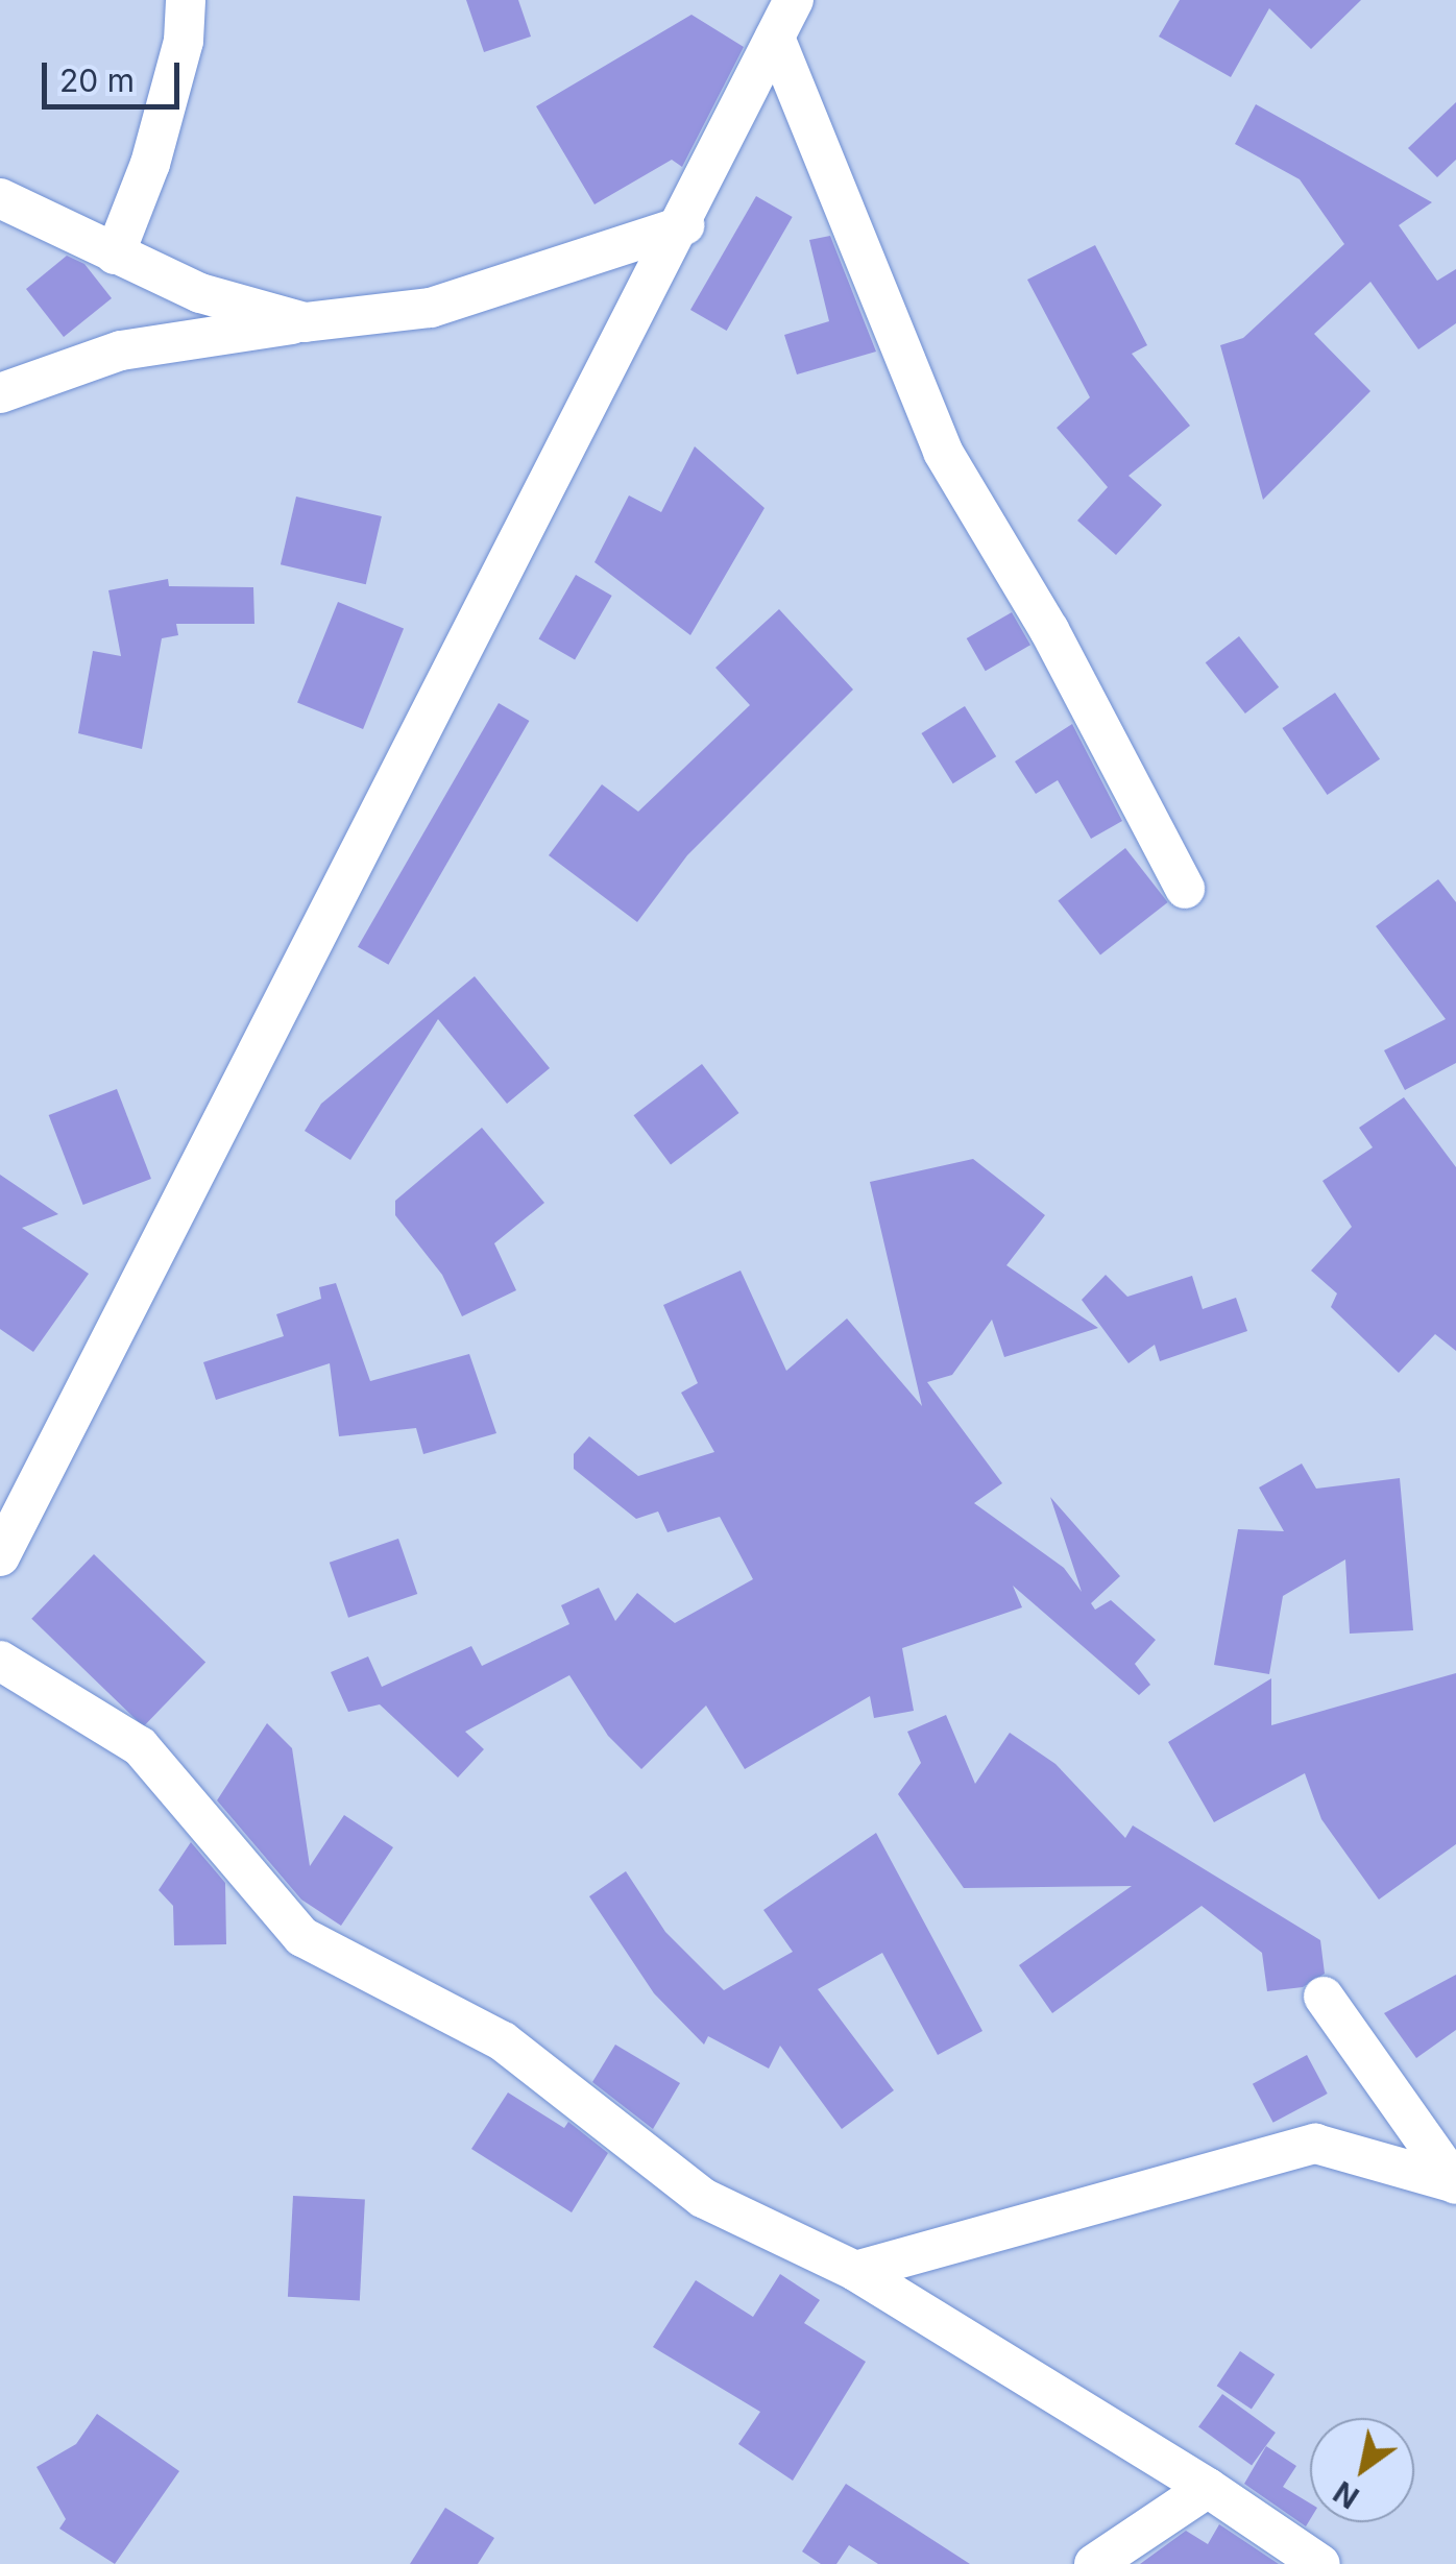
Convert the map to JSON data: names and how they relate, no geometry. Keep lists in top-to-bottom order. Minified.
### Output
{"scale_bar":"20 m","north":"bottom left"}
